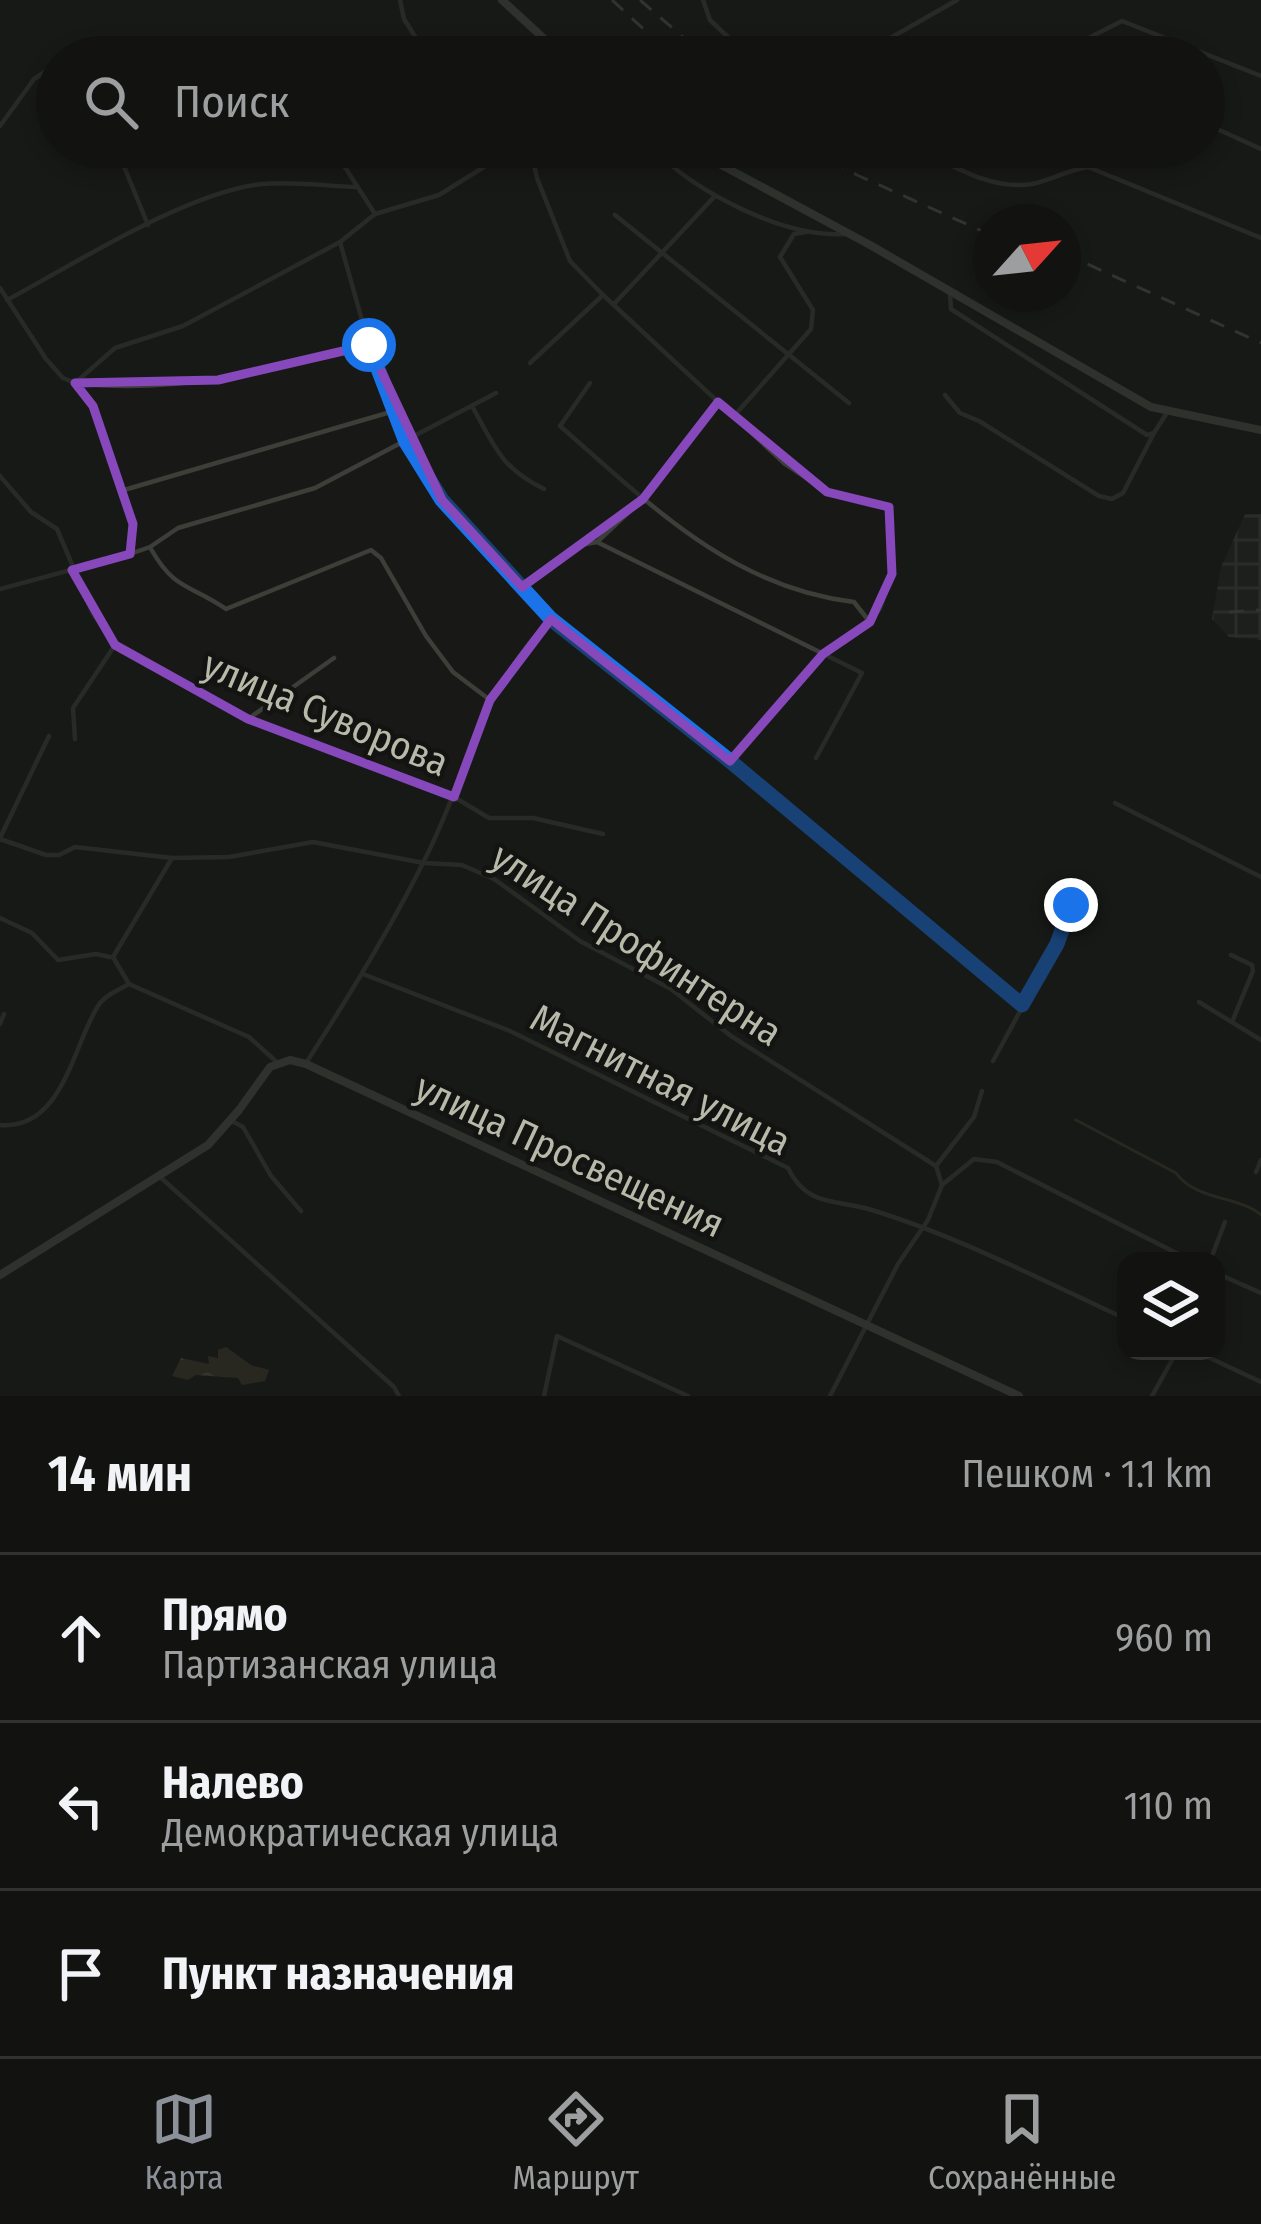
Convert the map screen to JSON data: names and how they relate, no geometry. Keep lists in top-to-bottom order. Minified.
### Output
{"streets":{"street":["улица Суворова","улица Профинтерна","Магнитная улица","улица Просвещения"]},"north":"top right","page":{"search":"Поиск","heading":["14 мин","Пешком · 1.1 km"],"list":[["Прямо","Партизанская улица","960 m"],["Налево","Демократическая улица","110 m"],"Пункт назначения"],"nav":["Карта","Маршрут","Сохранённые"]}}
